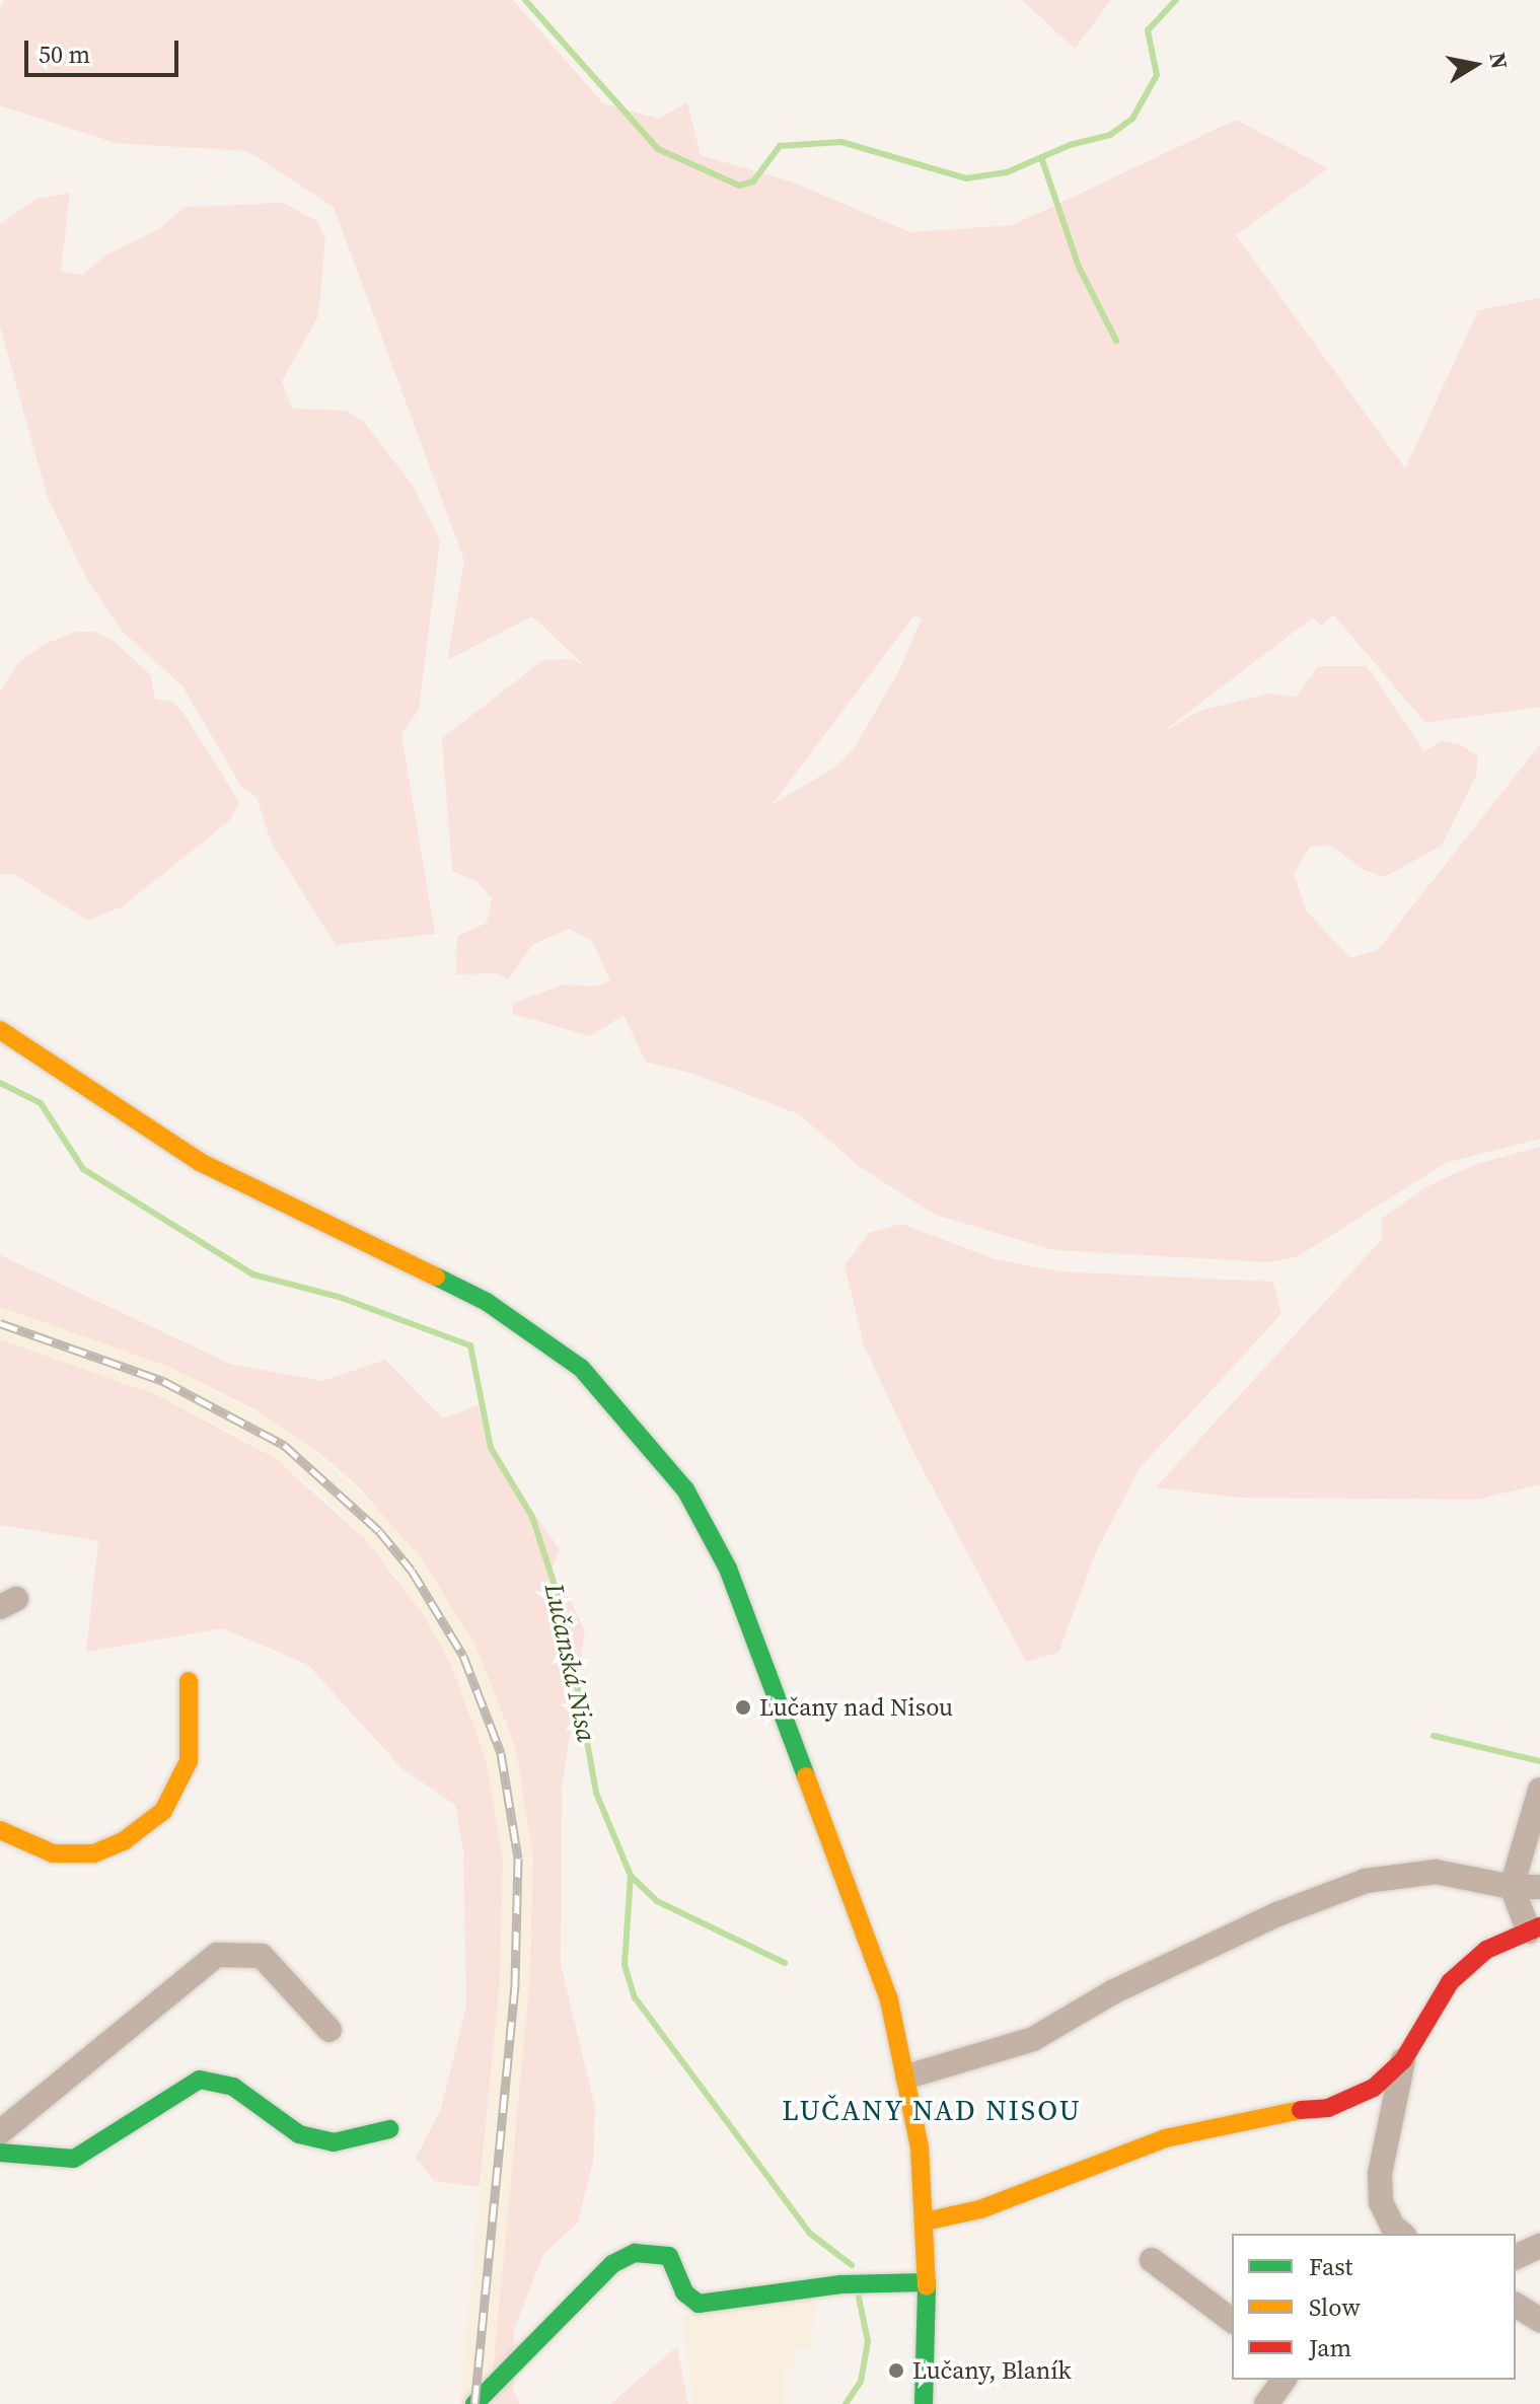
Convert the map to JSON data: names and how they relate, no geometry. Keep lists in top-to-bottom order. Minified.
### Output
{"districts":["LUČANY NAD NISOU"],"water":["Lučanská Nisa"],"places":["Lučany nad Nisou","Lučany, Blaník"],"legend":["Fast","Slow","Jam"],"scale_bar":"50 m","north":"right"}
